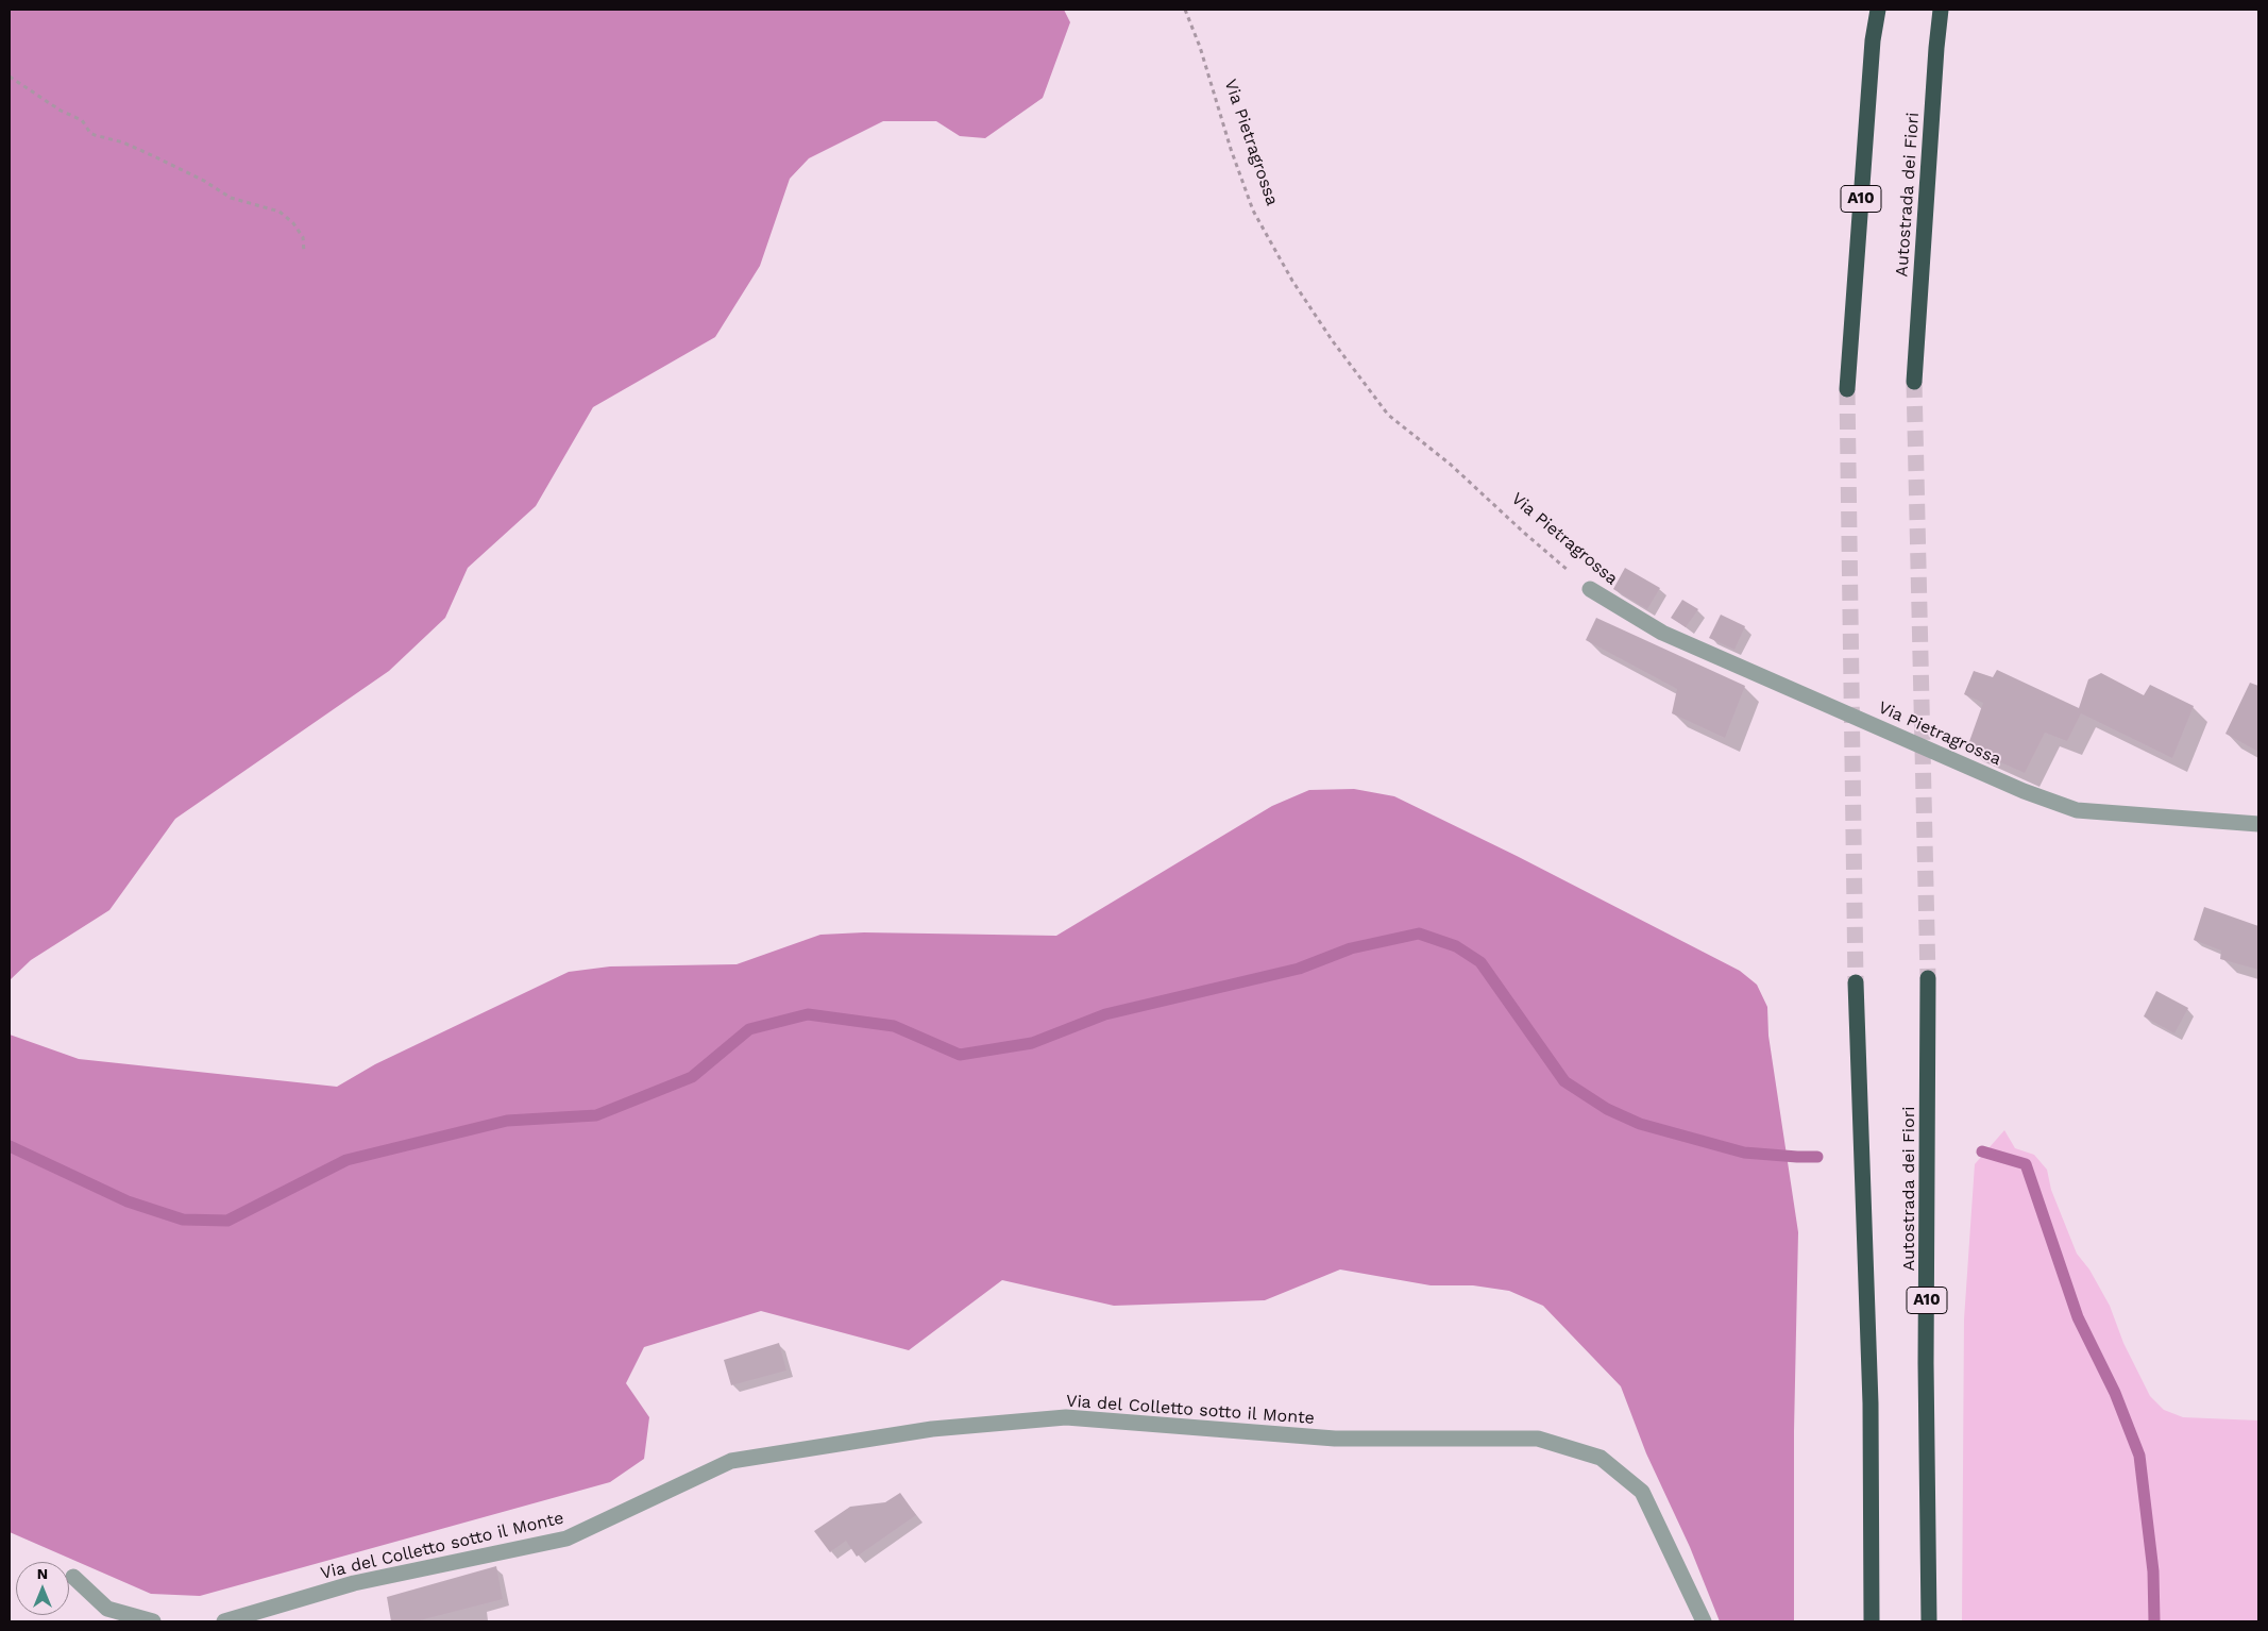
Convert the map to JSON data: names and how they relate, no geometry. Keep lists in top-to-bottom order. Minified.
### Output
{"streets":{"highway":["Autostrada dei Fiori","A10"],"street":["Via Pietragrossa","Via del Colletto sotto il Monte"]},"north":"top"}
